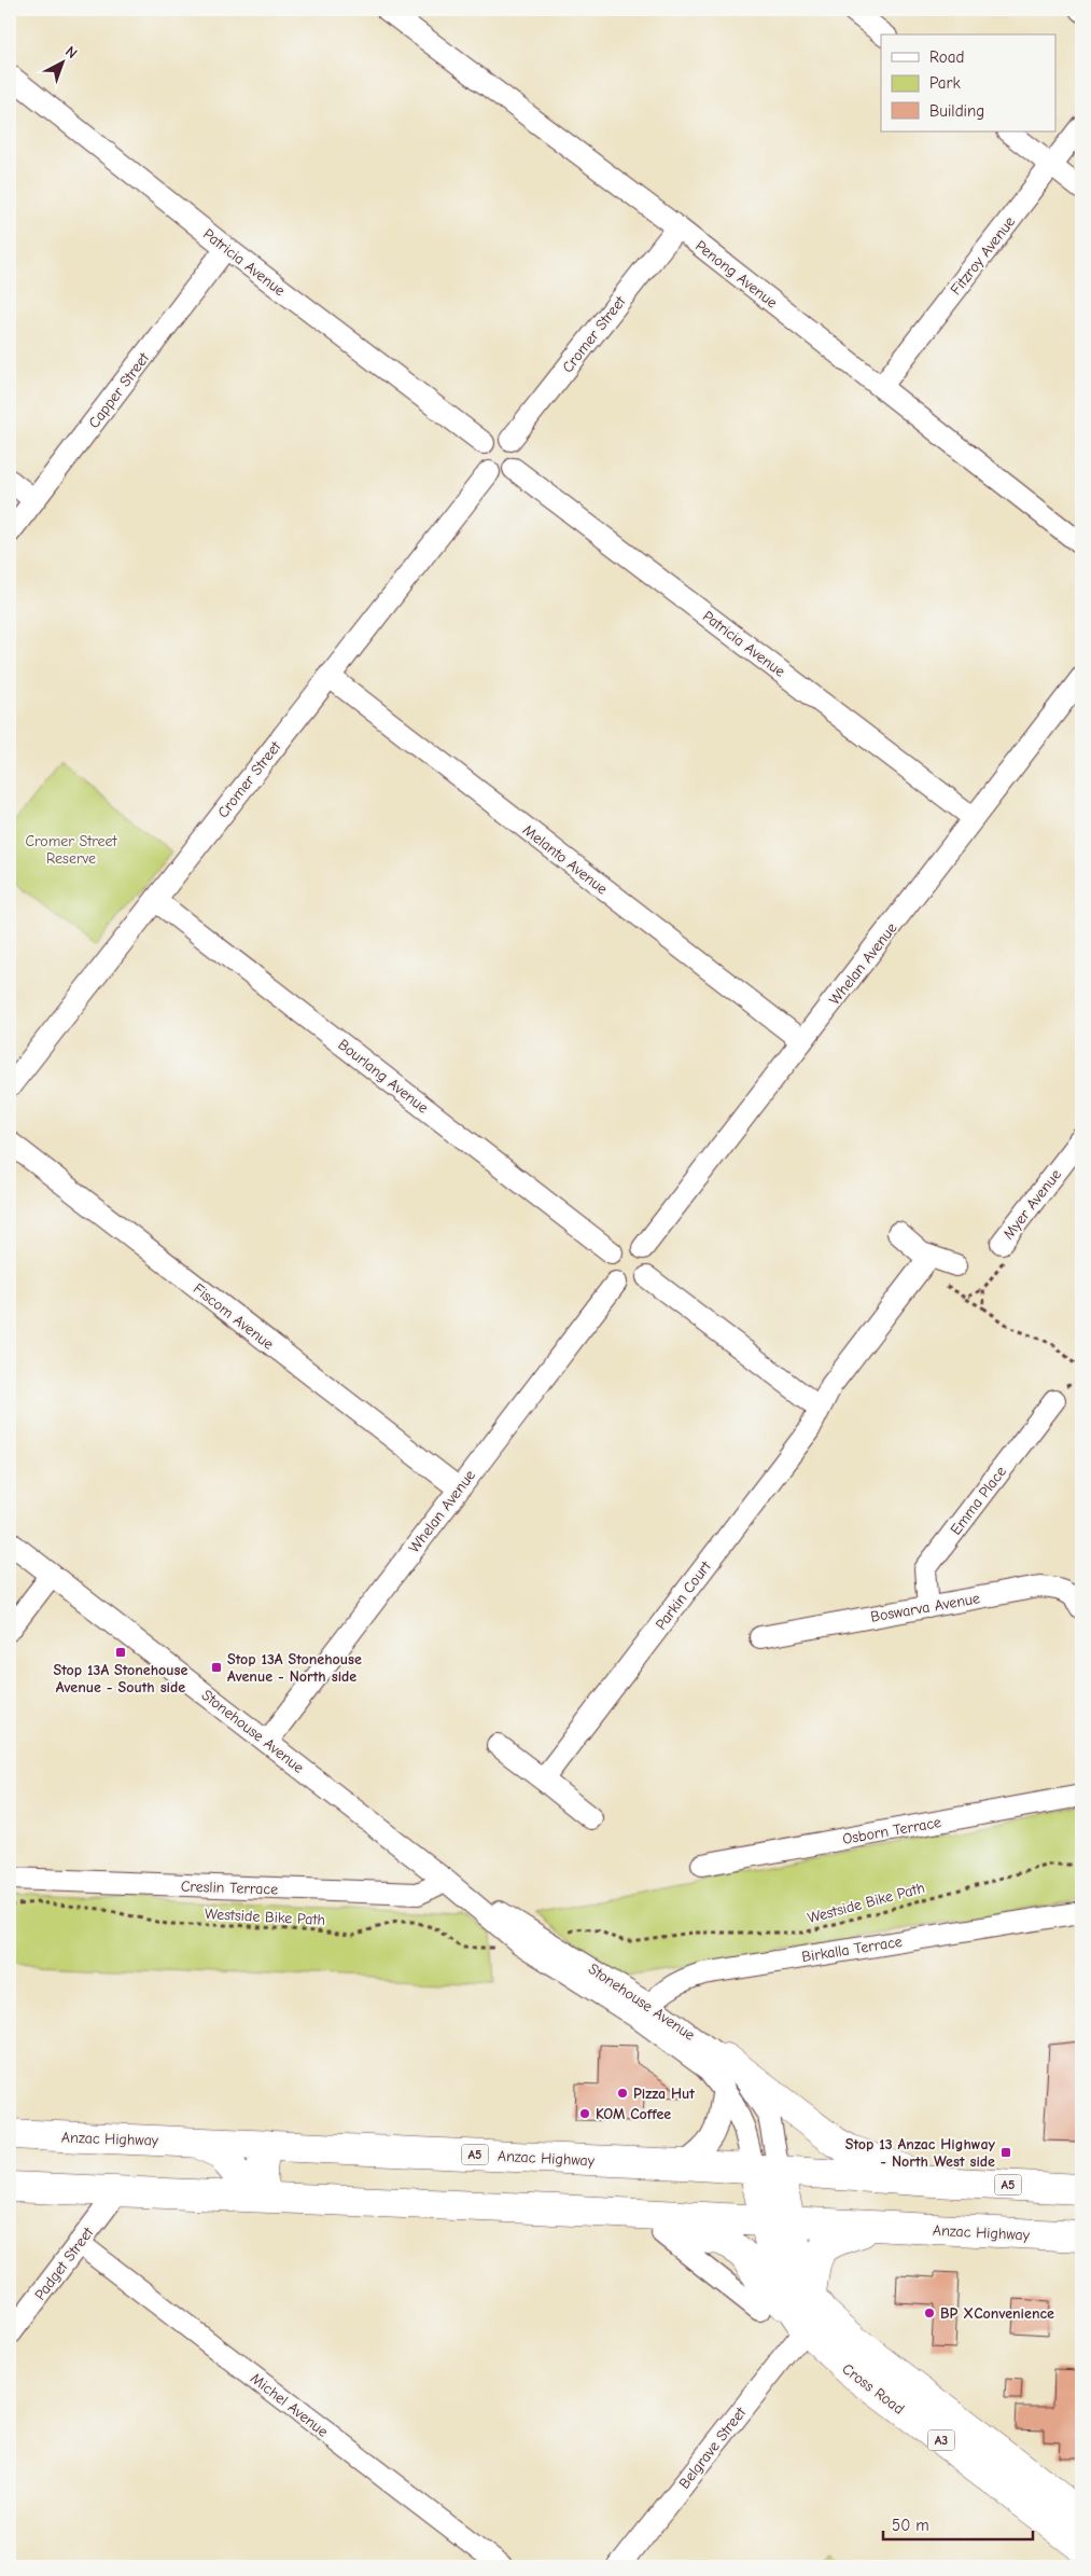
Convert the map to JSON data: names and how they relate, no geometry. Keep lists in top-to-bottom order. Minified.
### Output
{"streets":{"highway":["Anzac Highway","A5","Cross Road","A3"],"street":["Fitzroy Avenue","Patricia Avenue","Penong Avenue","Cromer Street","Capper Street","Melanto Avenue","Whelan Avenue","Bourlang Avenue","Myer Avenue","Fiscom Avenue","Emma Place","Parkin Court","Boswarva Avenue","Stonehouse Avenue","Osborn Terrace","Creslin Terrace","Birkalla Terrace","Padget Street","Michel Avenue","Belgrave Street"],"path":["Westside Bike Path"]},"crossings":[["Fitzroy Avenue","Penong Avenue"],["Patricia Avenue","Cromer Street"],["Patricia Avenue","Capper Street"],["Patricia Avenue","Whelan Avenue"],["Penong Avenue","Cromer Street"],["Cromer Street","Melanto Avenue"],["Cromer Street","Bourlang Avenue"],["Melanto Avenue","Whelan Avenue"],["Whelan Avenue","Bourlang Avenue"],["Whelan Avenue","Fiscom Avenue"],["Whelan Avenue","Stonehouse Avenue"],["Emma Place","Boswarva Avenue"],["Stonehouse Avenue","Creslin Terrace"],["Stonehouse Avenue","Birkalla Terrace"],["Stonehouse Avenue","Anzac Highway"],["Stonehouse Avenue","Cross Road"],["Anzac Highway","Padget Street"],["Anzac Highway","Cross Road"],["Padget Street","Michel Avenue"],["Cross Road","Belgrave Street"]],"parks":["Cromer Street Reserve"],"places":{"transit":["Stop 13A Stonehouse Avenue - South side","Stop 13A Stonehouse Avenue - North side","Stop 13 Anzac Highway - North West side"],"other":["Pizza Hut","KOM Coffee","BP XConvenience"]},"legend":["Road","Park","Building"],"scale_bar":"50 m","north":"top right"}
